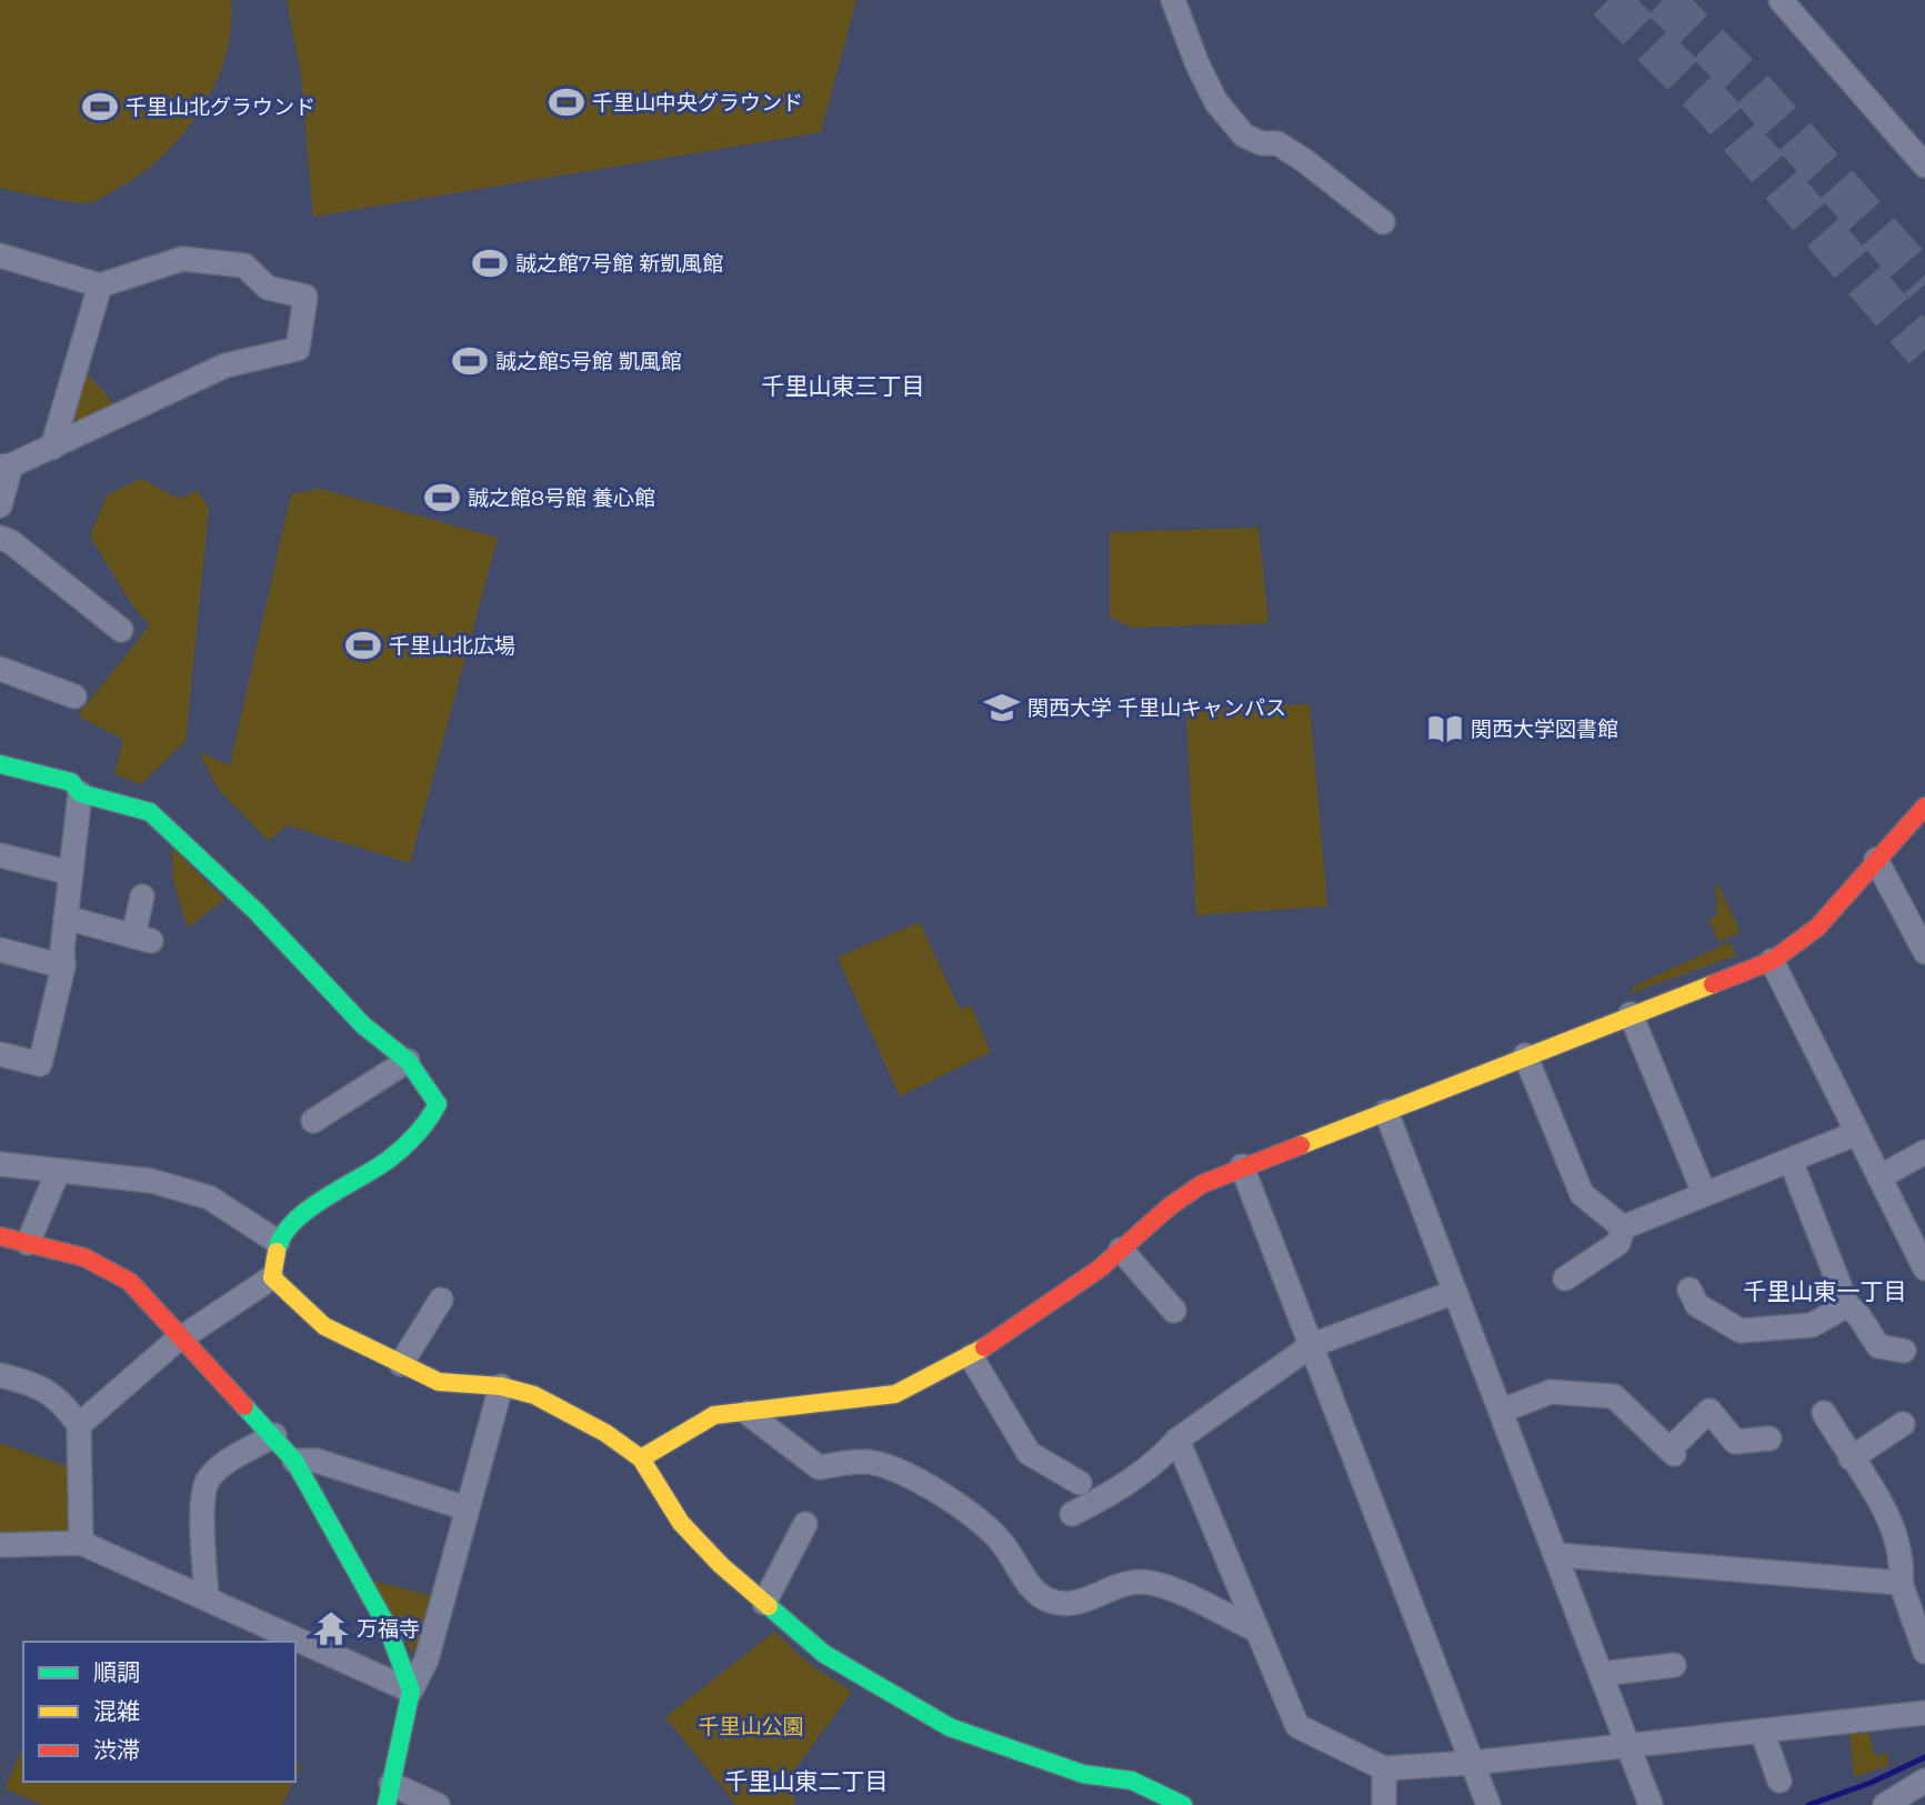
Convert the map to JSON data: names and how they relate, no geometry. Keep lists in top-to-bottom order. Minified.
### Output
{"districts":["千里山東三丁目","千里山東一丁目","千里山東二丁目"],"parks":["千里山公園"],"places":{"sports":["千里山中央グラウンド","千里山北グラウンド","誠之館7号館 新凱風館","誠之館5号館 凱風館","誠之館8号館 養心館","千里山北広場"],"school or university":["関西大学 千里山キャンパス"],"library":["関西大学図書館"],"temple":["万福寺"]},"legend":["順調","混雑","渋滞"]}
